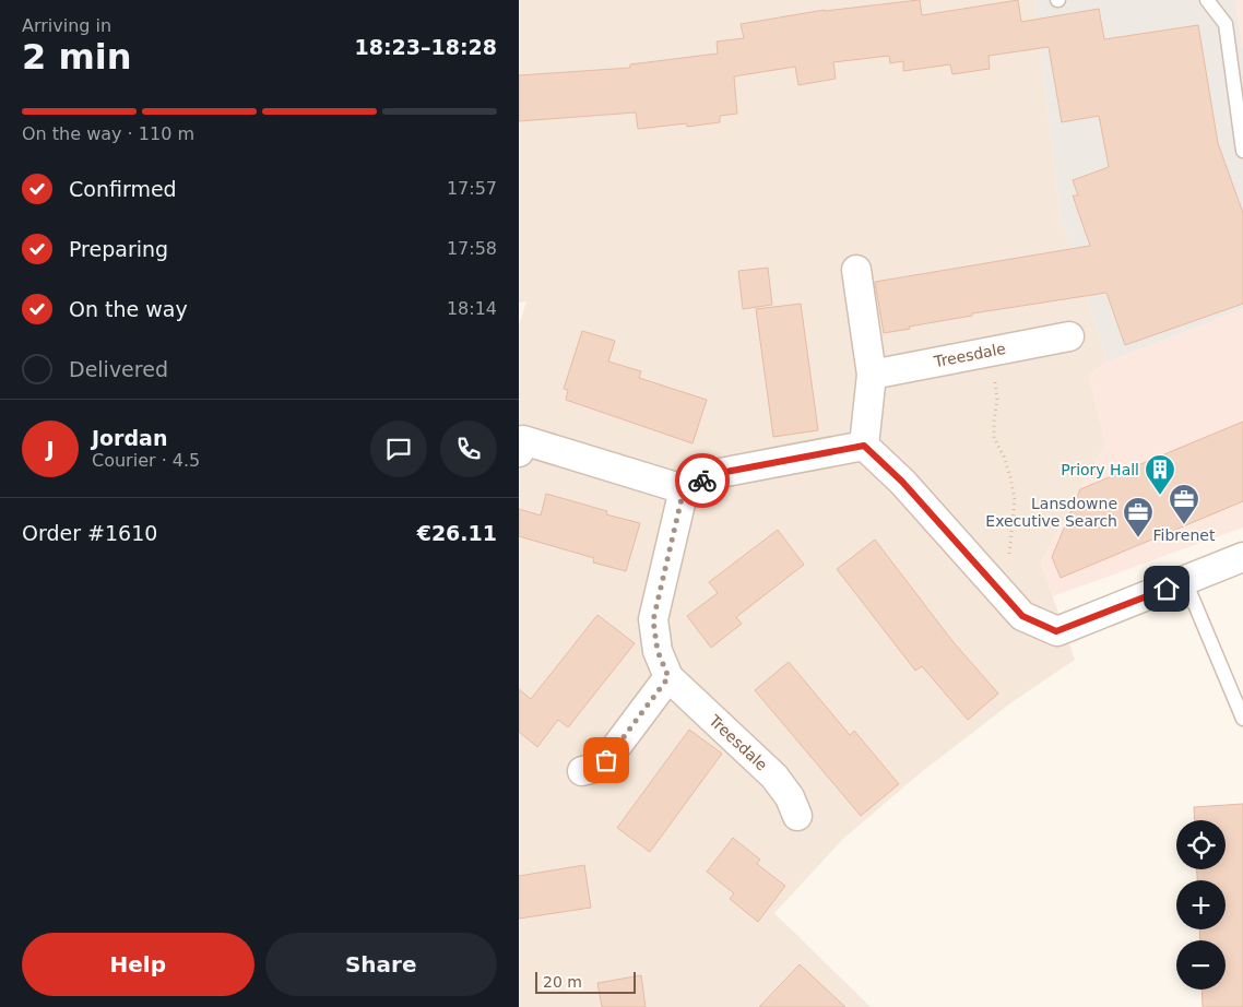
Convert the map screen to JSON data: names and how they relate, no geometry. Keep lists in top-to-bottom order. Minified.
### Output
{"streets":{"street":["Treesdale"]},"places":{"building":["Priory Hall"],"office":["Fibrenet","Lansdowne Executive Search"]},"scale_bar":"20 m","page":{"heading":["2 min","Arriving in","18:23–18:28"],"panel":["Jordan","Courier · 4.5","Order #1610","€26.11"],"bar":"On the way · 110 m","list":[["Confirmed","17:57"],["Preparing","17:58"],["On the way","18:14"],"Delivered"],"round":"J","map_buttons":["+","−"],"buttons":["Help","Share"],"scale":"20 m"}}
